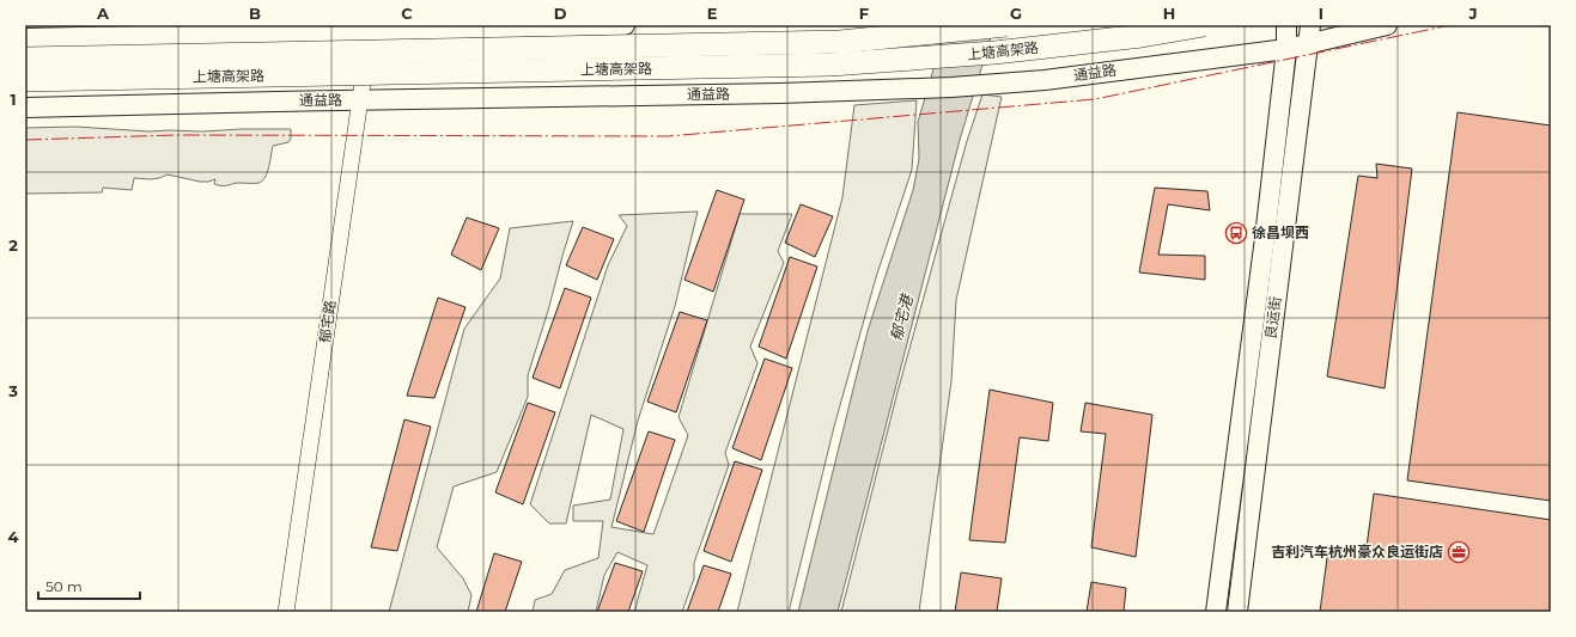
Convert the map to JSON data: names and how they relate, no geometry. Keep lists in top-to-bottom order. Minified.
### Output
{"streets":{"highway":["上塘高架路"],"main road":["通益路","良运街"],"street":["郁宅路"]},"crossings":[["通益路","良运街"],["通益路","郁宅路"]],"water":["郁宅港"],"places":{"bus stop":["徐昌坝西"],"office":["吉利汽车杭州豪众良运街店"]},"scale_bar":"50 m","grid":{"columns":["A","B","C","D","E","F","G","H","I","J"],"rows":["1","2","3","4"]}}
